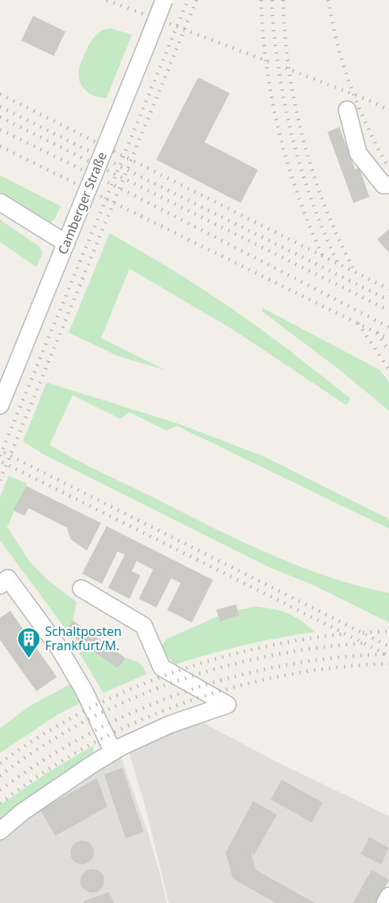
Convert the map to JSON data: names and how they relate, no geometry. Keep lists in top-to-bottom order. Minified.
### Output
{"streets":{"street":["Camberger Straße"]},"places":{"building":["Schaltposten Frankfurt/M."]}}
